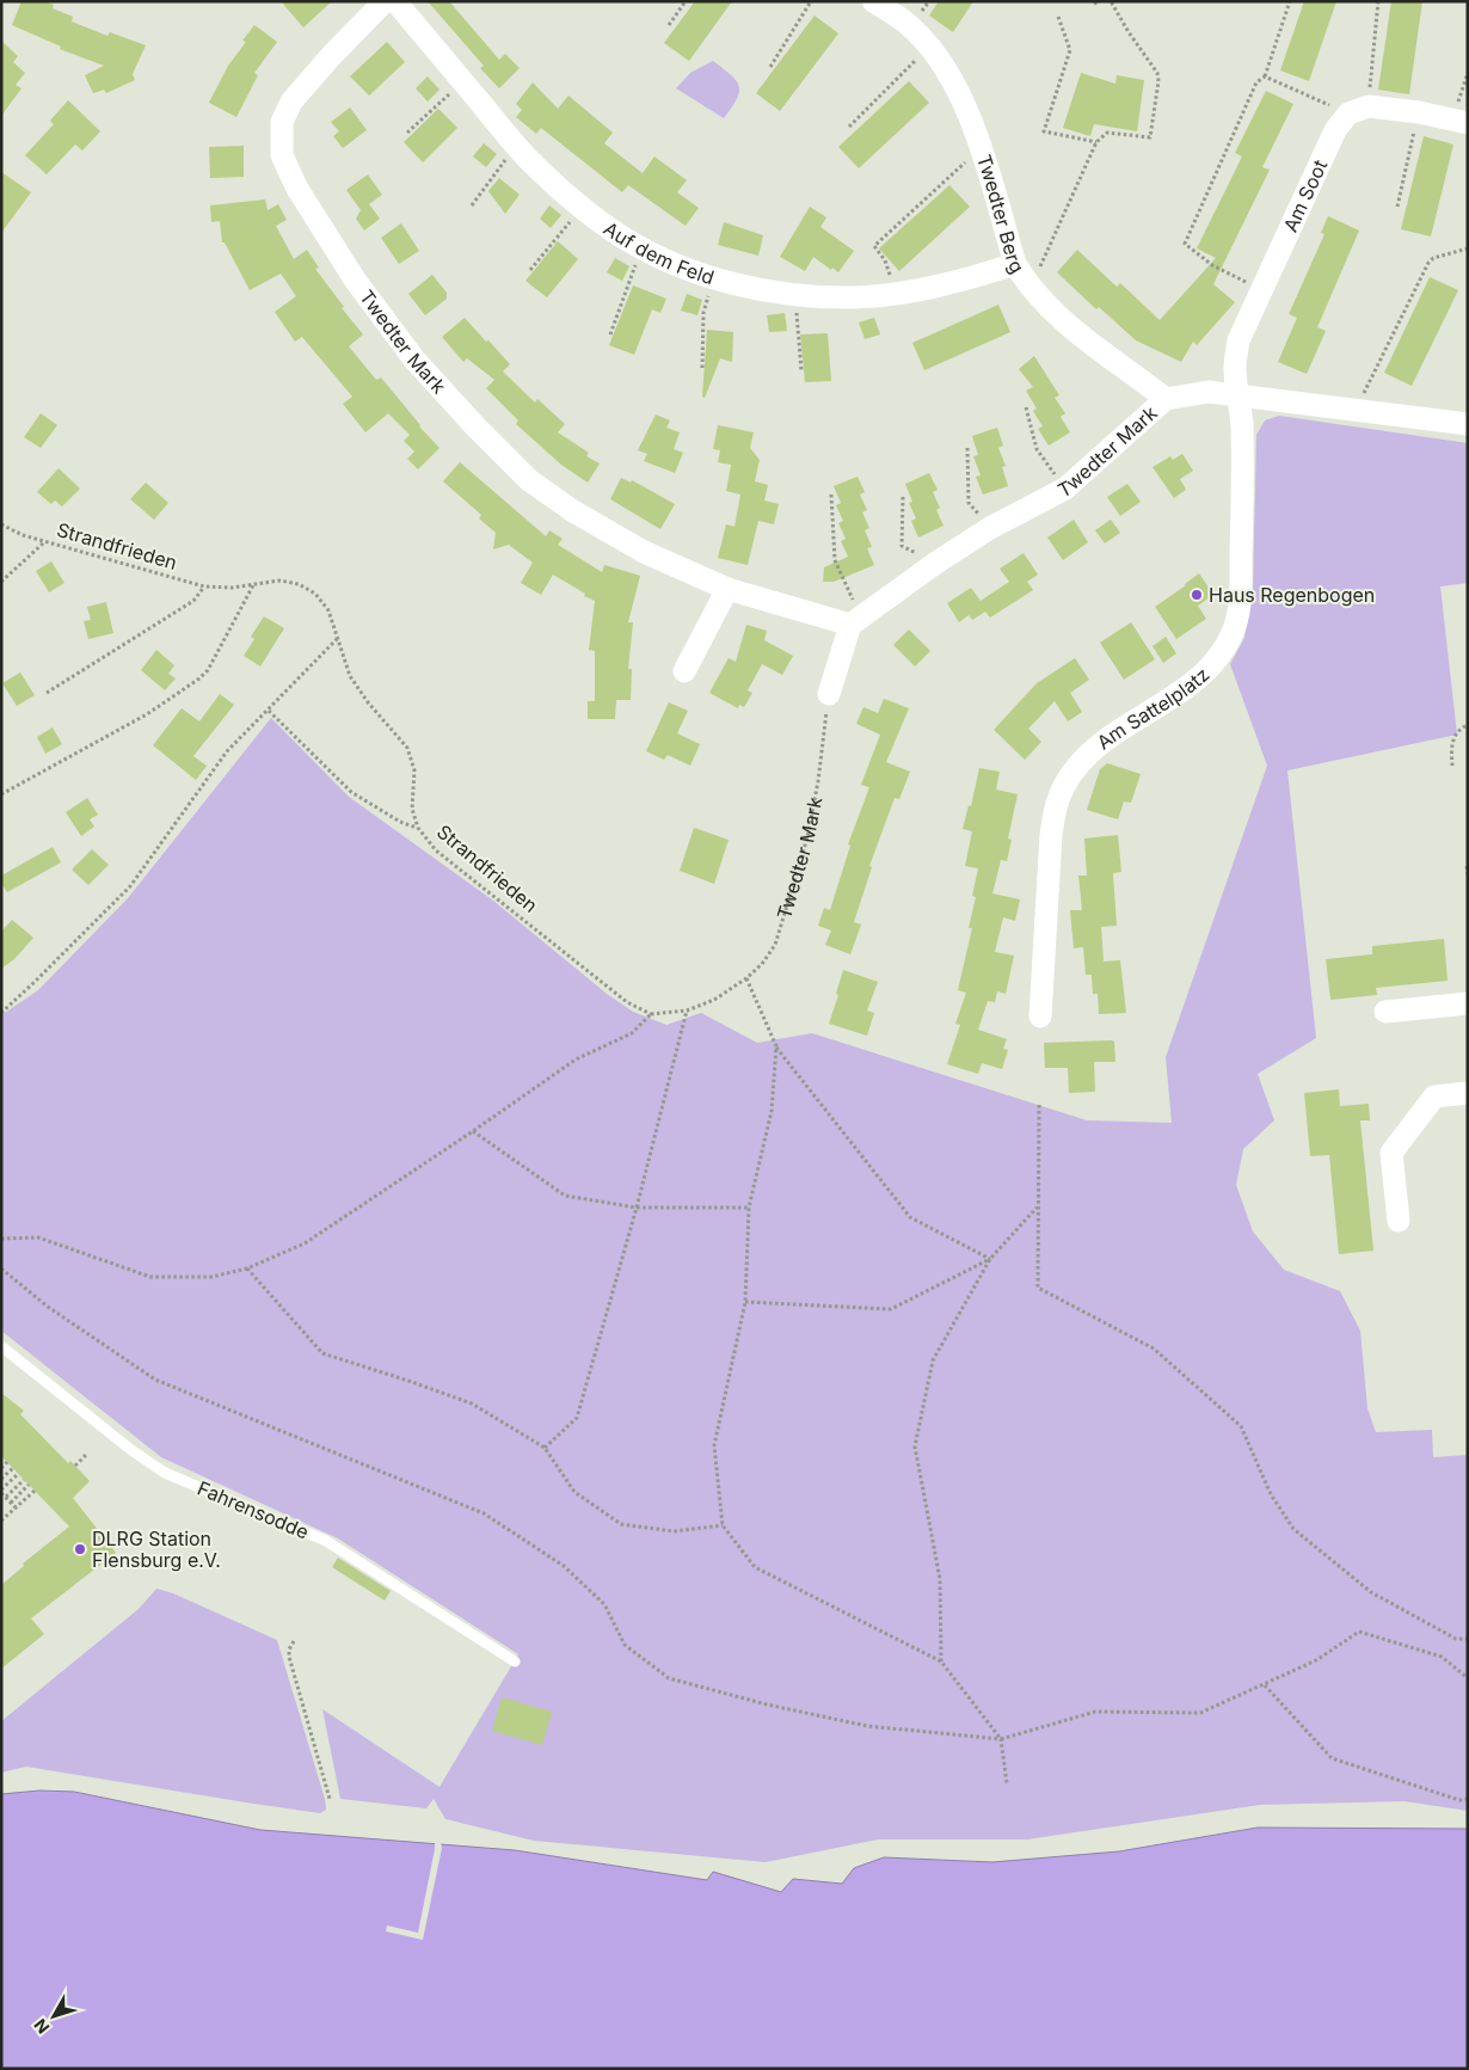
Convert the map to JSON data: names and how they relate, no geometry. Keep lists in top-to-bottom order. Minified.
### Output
{"streets":{"street":["Am Soot","Twedter Berg","Auf dem Feld","Twedter Mark","Am Sattelplatz"],"lane":["Fahrensodde"],"path":["Strandfrieden"]},"crossings":[["Am Soot","Twedter Mark"],["Am Soot","Am Sattelplatz"],["Twedter Berg","Auf dem Feld"],["Twedter Berg","Twedter Mark"],["Twedter Mark","Strandfrieden"],["Twedter Mark","Am Sattelplatz"]],"places":["Haus Regenbogen","DLRG Station Flensburg e.V."],"north":"bottom left"}
